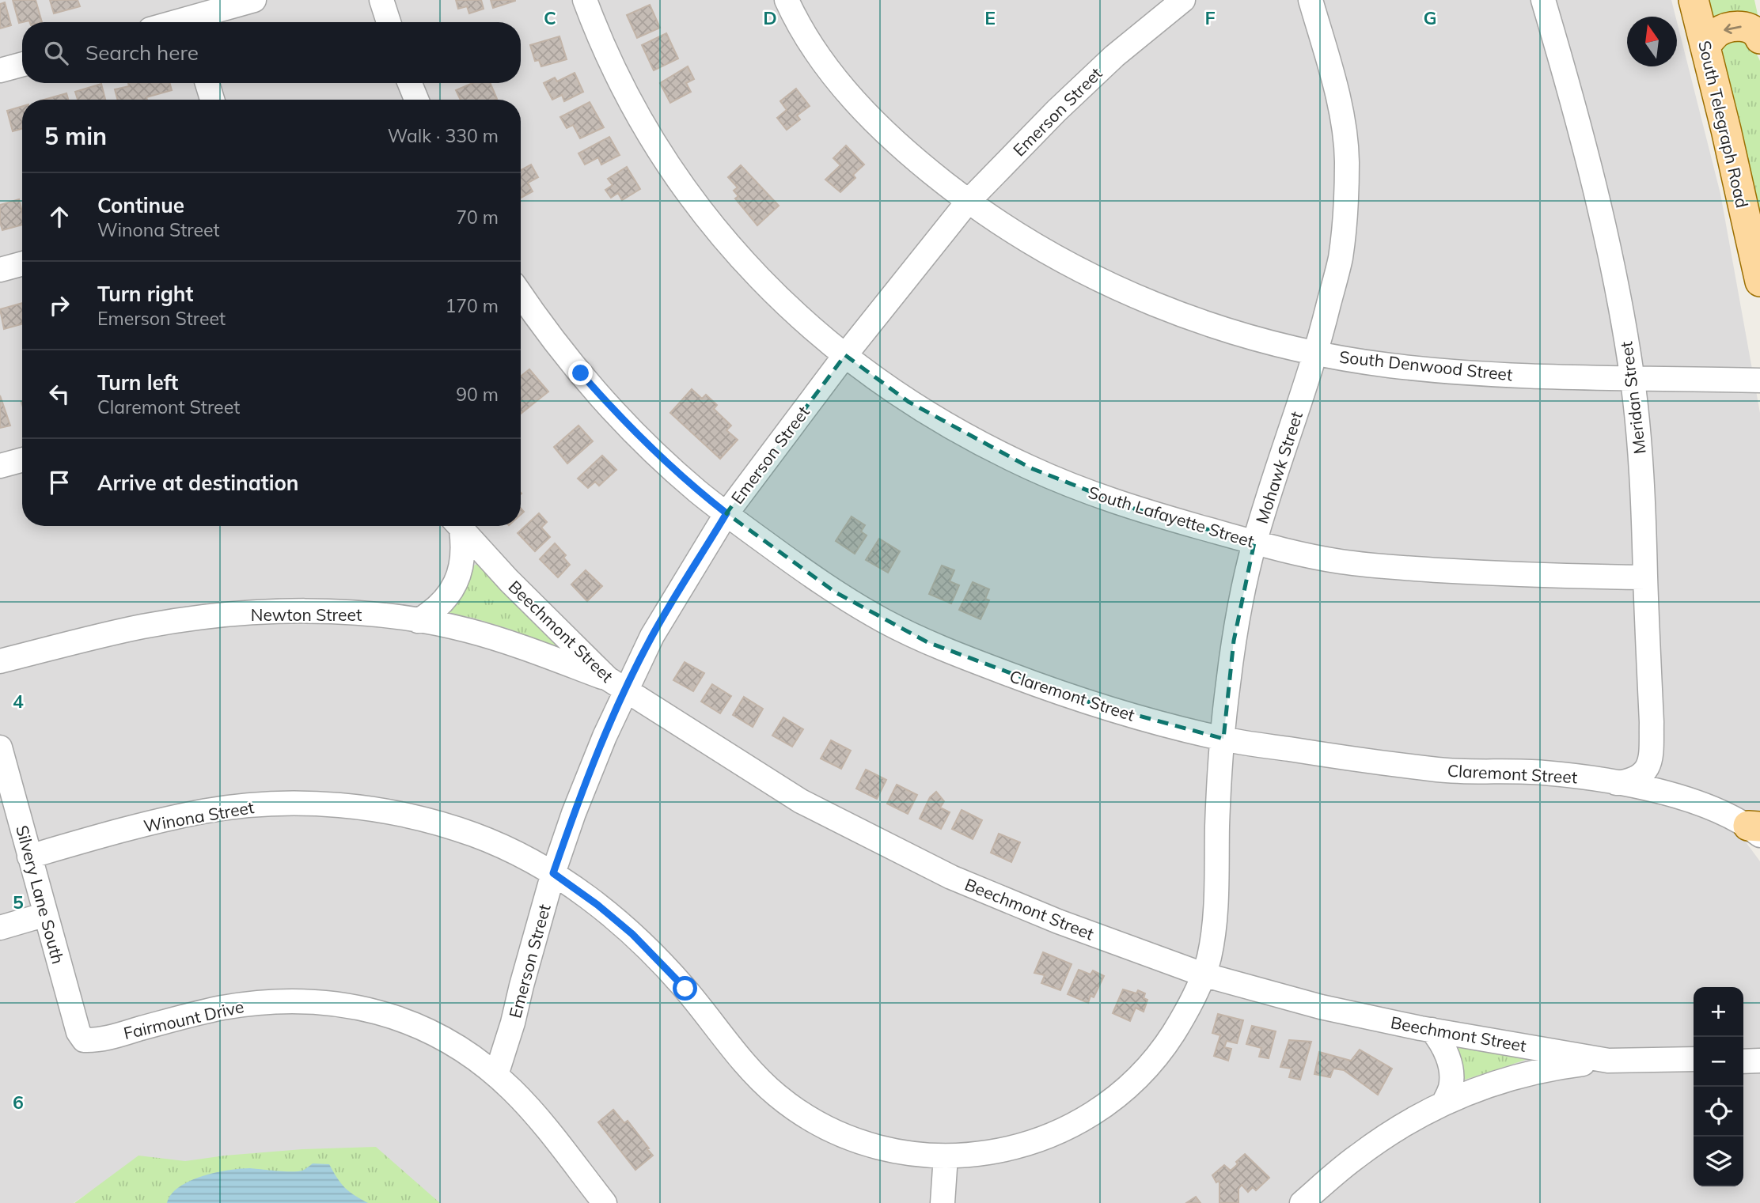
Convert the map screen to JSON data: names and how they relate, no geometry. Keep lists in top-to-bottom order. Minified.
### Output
{"streets":{"main road":["South Telegraph Road"],"street":["Emerson Street","South Denwood Street","Meridan Street","Mohawk Street","South Lafayette Street","Newton Street","Beechmont Street","Claremont Street","Winona Street","Silvery Lane South","Fairmount Drive"]},"crossings":[["Emerson Street","South Denwood Street"],["Emerson Street","South Lafayette Street"],["Emerson Street","Newton Street"],["Emerson Street","Beechmont Street"],["Emerson Street","Claremont Street"],["Emerson Street","Winona Street"],["Emerson Street","Fairmount Drive"],["South Denwood Street","Meridan Street"],["South Denwood Street","Mohawk Street"],["Meridan Street","South Lafayette Street"],["Meridan Street","Claremont Street"],["Mohawk Street","South Lafayette Street"],["Mohawk Street","Beechmont Street"],["Mohawk Street","Claremont Street"],["Mohawk Street","Winona Street"],["Newton Street","Beechmont Street"],["Beechmont Street","Winona Street"],["Winona Street","Silvery Lane South"],["Silvery Lane South","Fairmount Drive"]],"north":"top","page":{"search":"Search here","heading":["5 min","Walk · 330 m"],"list":[["Continue","Winona Street","70 m"],["Turn right","Emerson Street","170 m"],["Turn left","Claremont Street","90 m"],"Arrive at destination"],"map_buttons":["+","−"]},"grid":{"columns":["C","D","E","F","G"],"rows":["4","5","6"]}}
